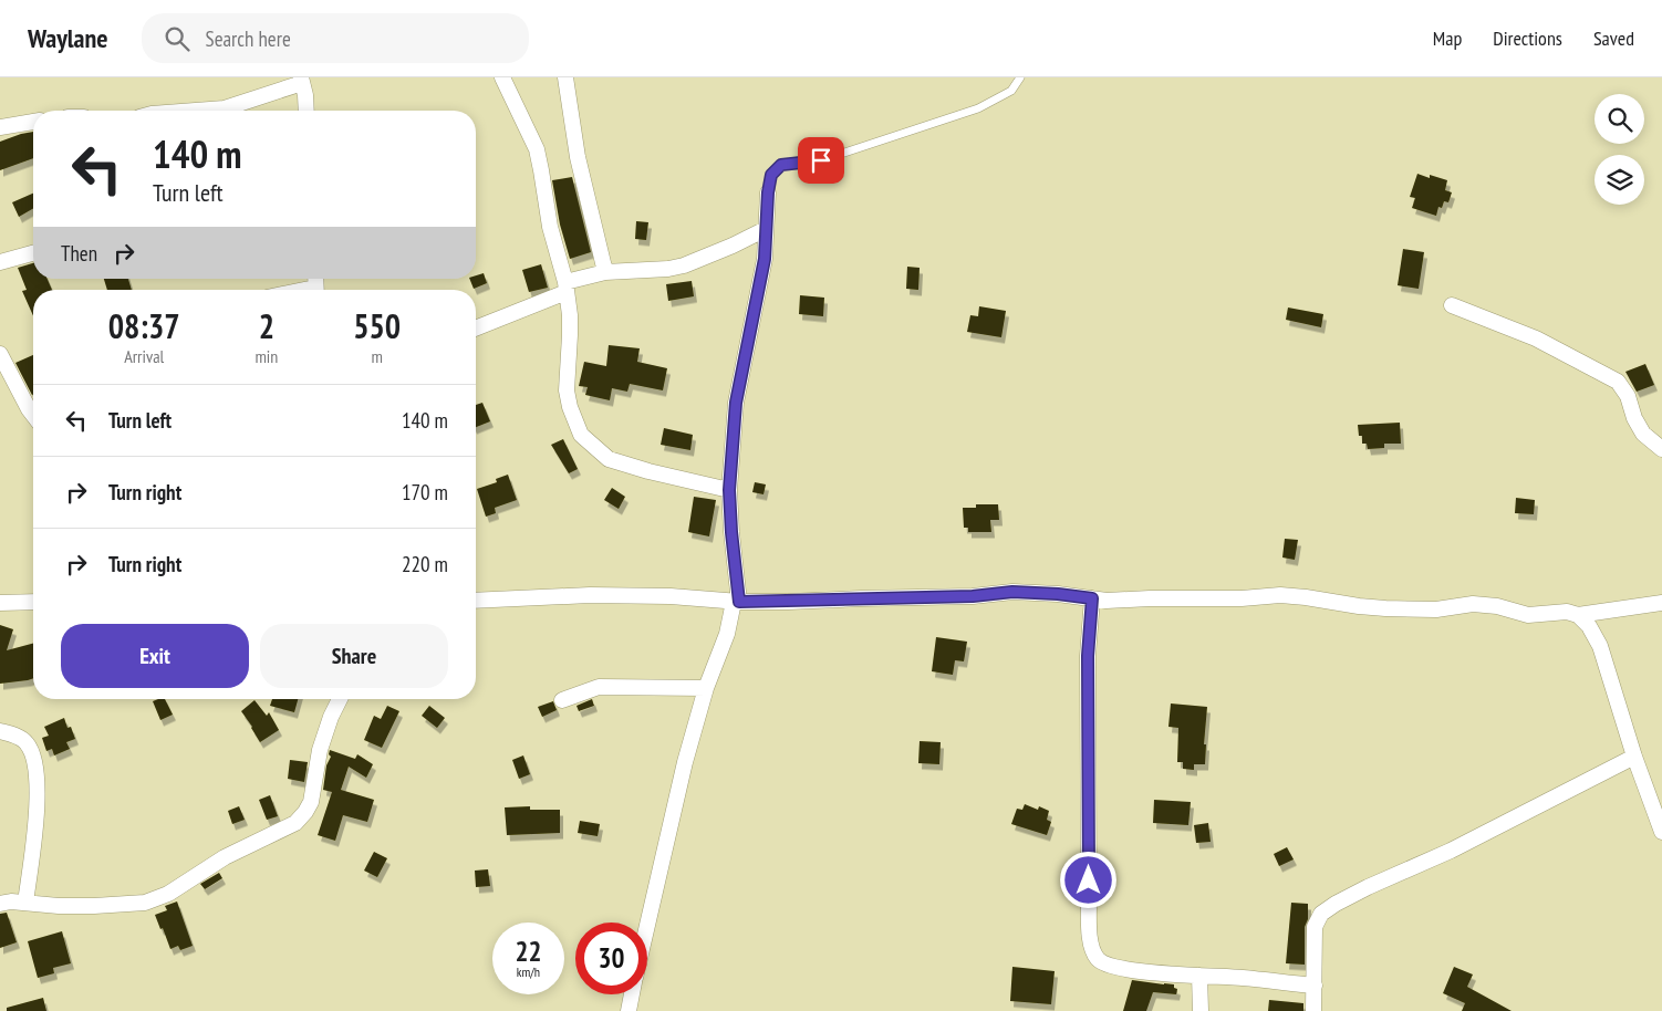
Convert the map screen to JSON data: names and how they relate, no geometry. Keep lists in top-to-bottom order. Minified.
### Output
{"page":{"header":"Waylane","search":"Search here","nav":["Map","Directions","Saved"],"turn":["140 m","Turn left"],"then":"Then","eta":["08:37","Arrival","2","min","550","m"],"list":[{"name":"Turn left","value":"140 m"},{"name":"Turn right","value":"170 m"},{"name":"Turn right","value":"220 m"}],"buttons":["Exit","Share"],"speed":"22 km/h","limit":"30"}}
